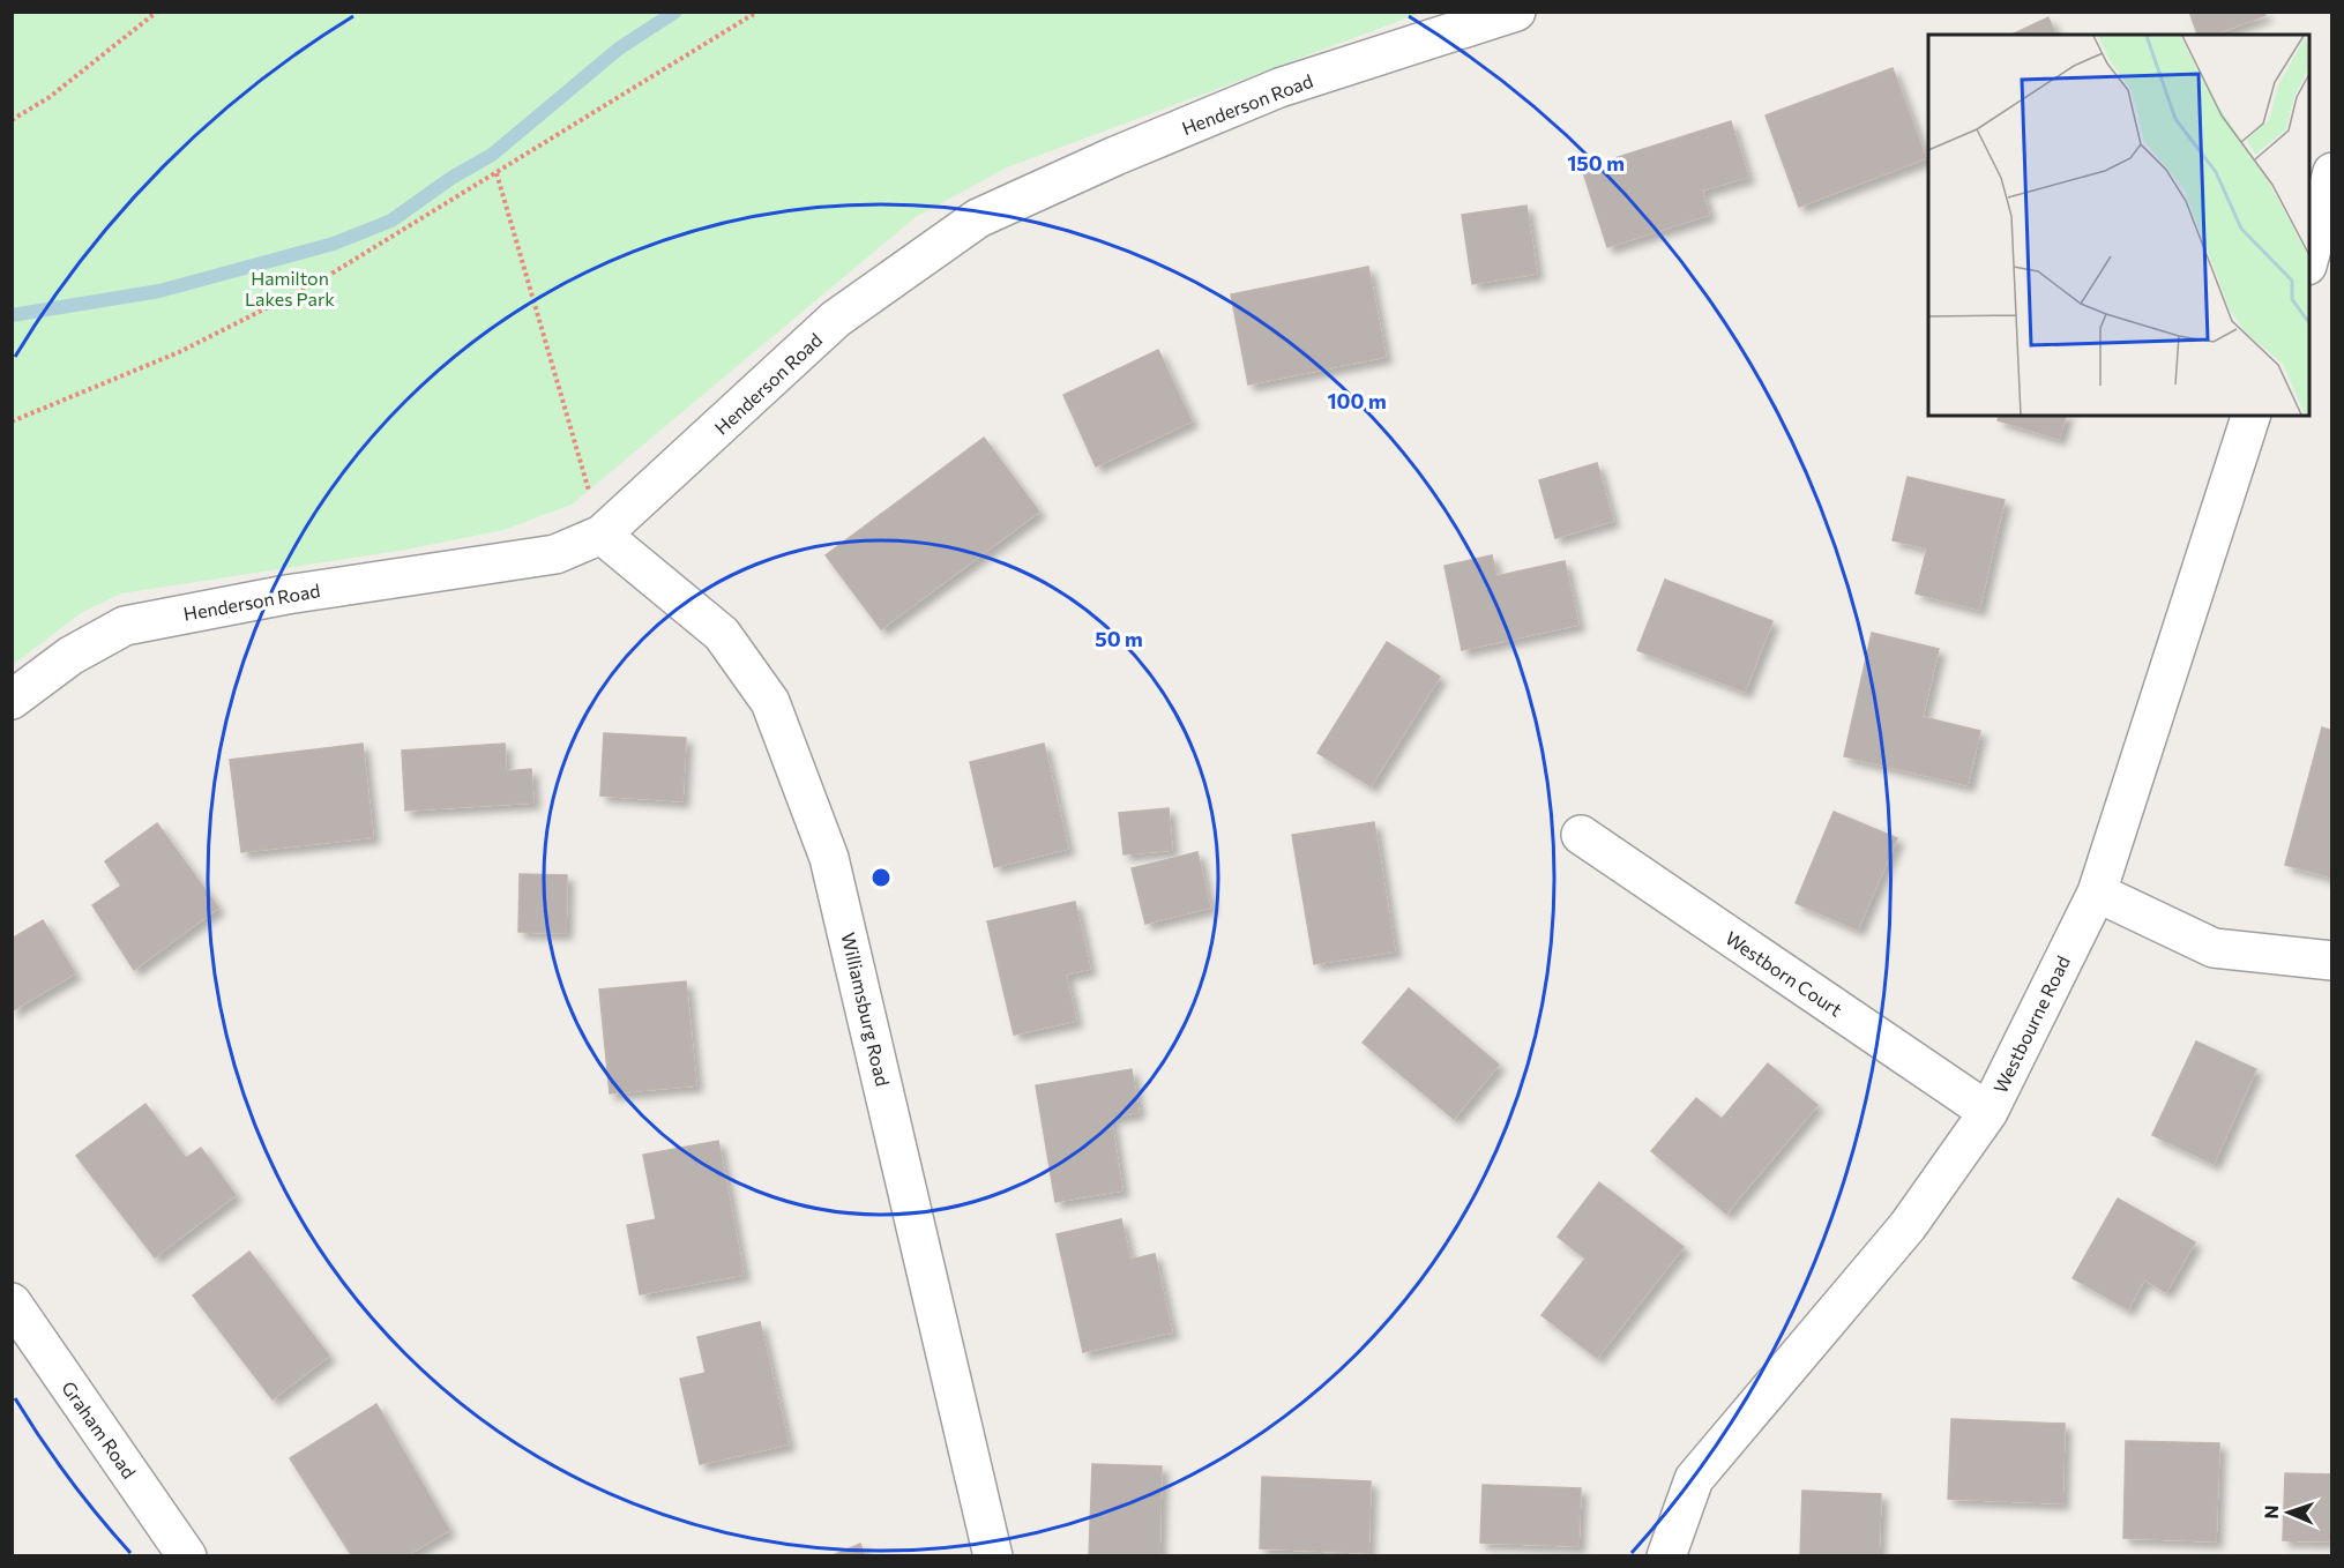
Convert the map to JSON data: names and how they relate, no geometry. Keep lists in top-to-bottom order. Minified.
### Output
{"streets":{"street":["Henderson Road","Westborn Court","Williamsburg Road","Westbourne Road","Graham Road"]},"crossings":[["Henderson Road","Williamsburg Road"],["Westborn Court","Westbourne Road"]],"parks":["Hamilton Lakes Park"],"north":"left","rings":["150 m","100 m","50 m"]}
